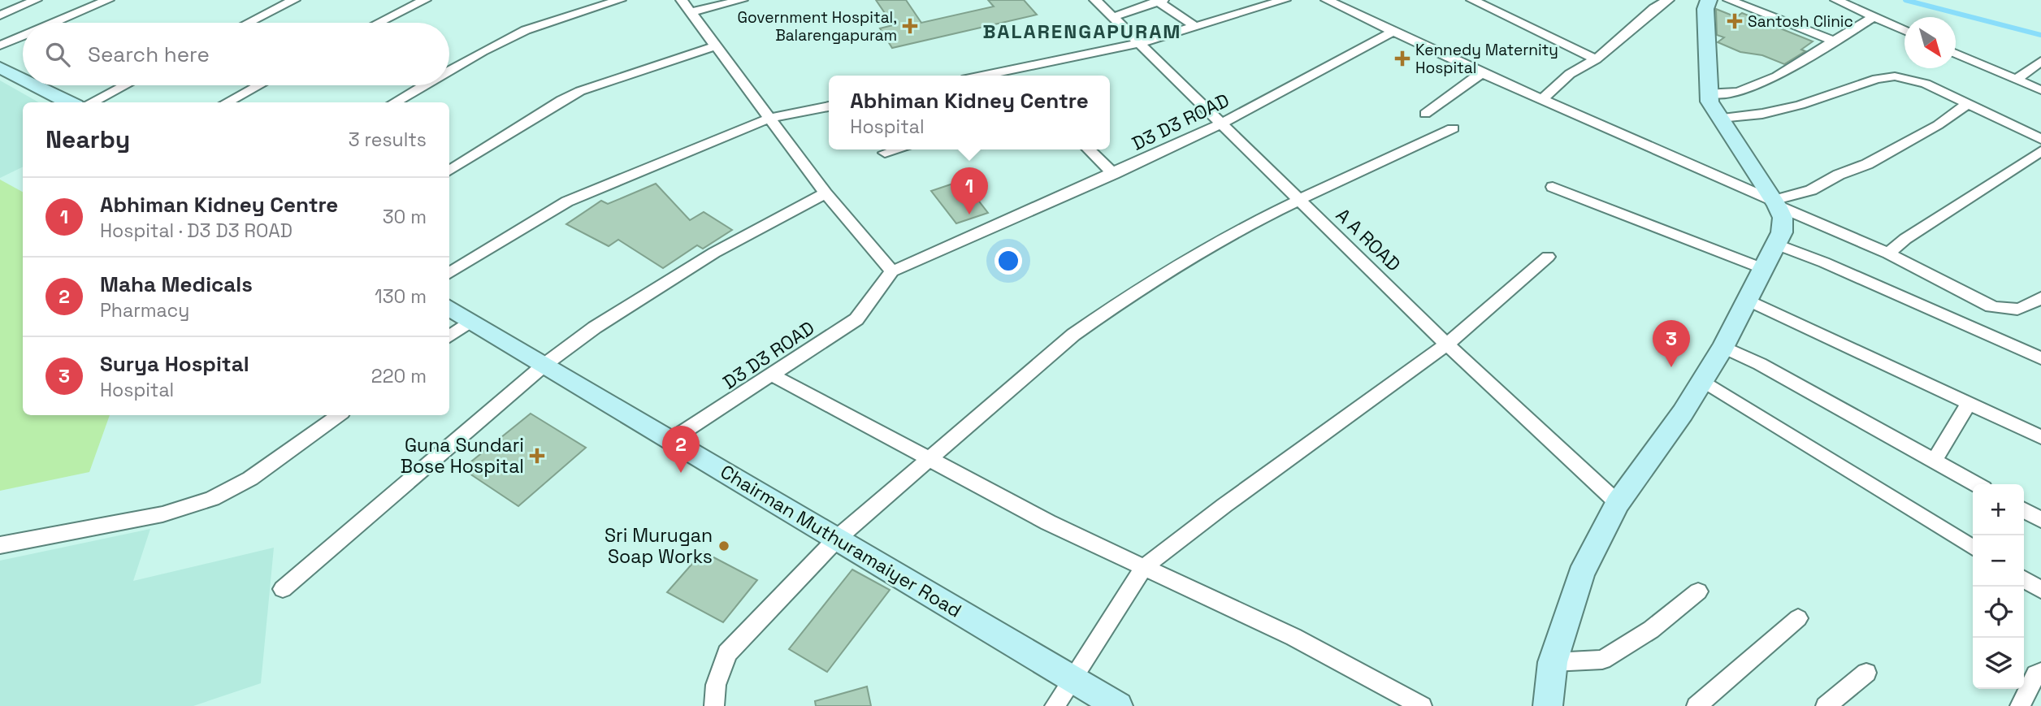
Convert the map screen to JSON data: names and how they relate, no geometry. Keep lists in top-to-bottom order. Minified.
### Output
{"streets":{"main road":["Chairman Muthuramaiyer Road"],"street":["D3 D3 ROAD","A A ROAD"]},"crossings":[["D3 D3 ROAD","A A ROAD"],["D3 D3 ROAD","Chairman Muthuramaiyer Road"]],"districts":["BALARENGAPURAM"],"places":{"health":["Santosh Clinic","Government Hospital, Balarengapuram","Kennedy Maternity Hospital","Guna Sundari Bose Hospital"],"other":["Sri Murugan Soap Works"]},"north":"bottom right","page":{"search":"Search here","popup":["Abhiman Kidney Centre","Hospital"],"heading":["Nearby","3 results"],"pins":["1","3","2"],"list":[{"mark":"1","name":"Abhiman Kidney Centre","note":"Hospital · D3 D3 ROAD","value":"30 m"},{"mark":"2","name":"Maha Medicals","note":"Pharmacy","value":"130 m"},{"mark":"3","name":"Surya Hospital","note":"Hospital","value":"220 m"}],"map_buttons":["+","−"]}}
